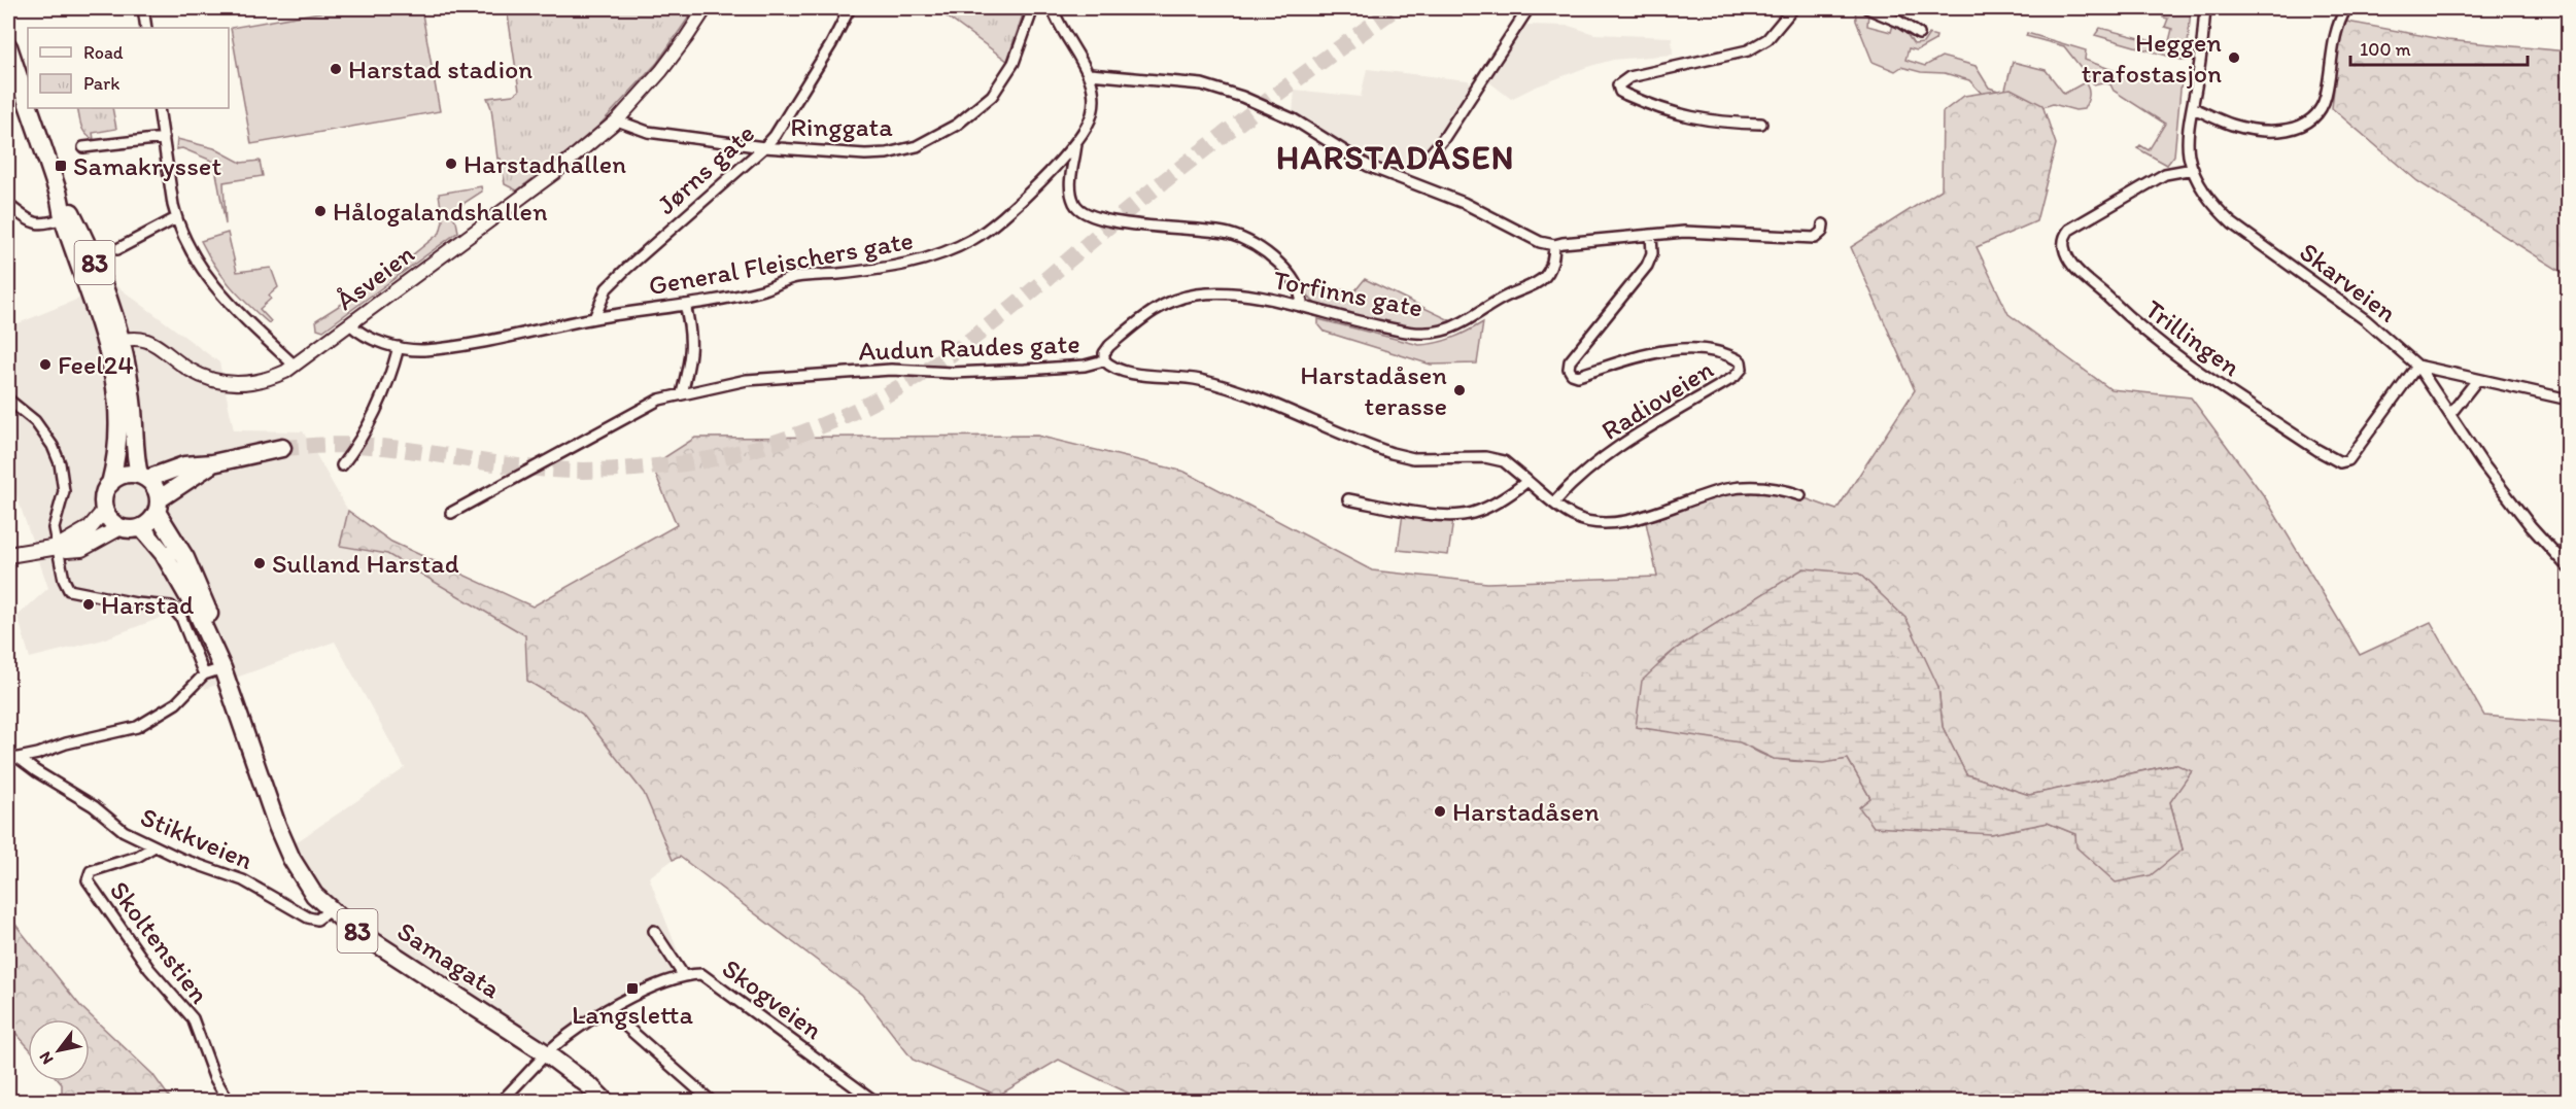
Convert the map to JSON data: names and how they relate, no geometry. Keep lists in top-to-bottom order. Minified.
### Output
{"streets":{"highway":["83","Samagata"],"street":["Ringgata","Jørns gate","General Fleischers gate","Åsveien","Skarveien","Torfinns gate","Trillingen","Audun Raudes gate","Radioveien","Stikkveien","Skoltenstien","Skogveien"]},"crossings":[["Ringgata","Jørns gate"],["Ringgata","Åsveien"],["Jørns gate","General Fleischers gate"],["83","Åsveien"],["83","Samagata"],["General Fleischers gate","Åsveien"],["Skarveien","Trillingen"],["Torfinns gate","Audun Raudes gate"],["Stikkveien","Skoltenstien"],["Stikkveien","Samagata"]],"districts":["HARSTADÅSEN"],"places":{"other":["Heggen trafostasjon","Harstad stadion","Harstadhallen","Hålogalandshallen","Feel24","Harstadåsen terasse","Sulland Harstad","Harstad","Harstadåsen"],"transit":["Samakrysset","Langsletta"]},"legend":["Road","Park"],"scale_bar":"100 m","north":"bottom left"}
